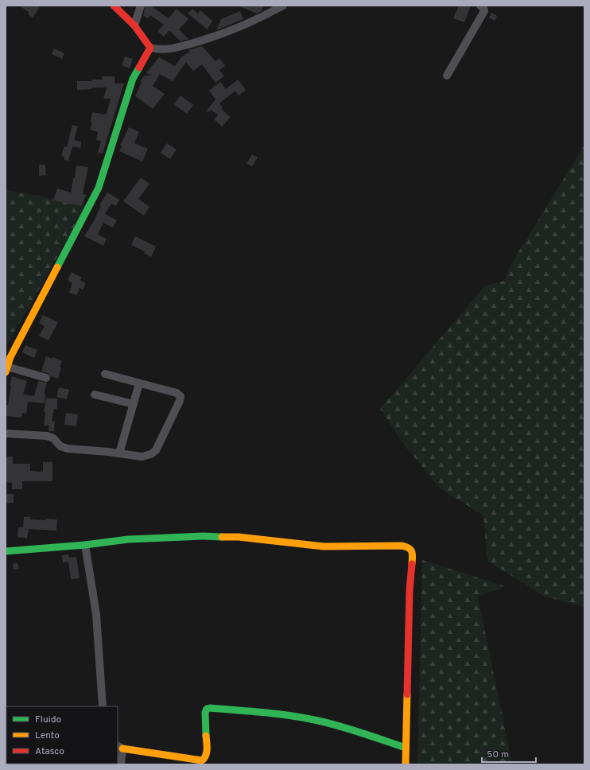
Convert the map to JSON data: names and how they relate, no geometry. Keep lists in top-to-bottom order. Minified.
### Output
{"legend":["Fluido","Lento","Atasco"],"scale_bar":"50 m"}
